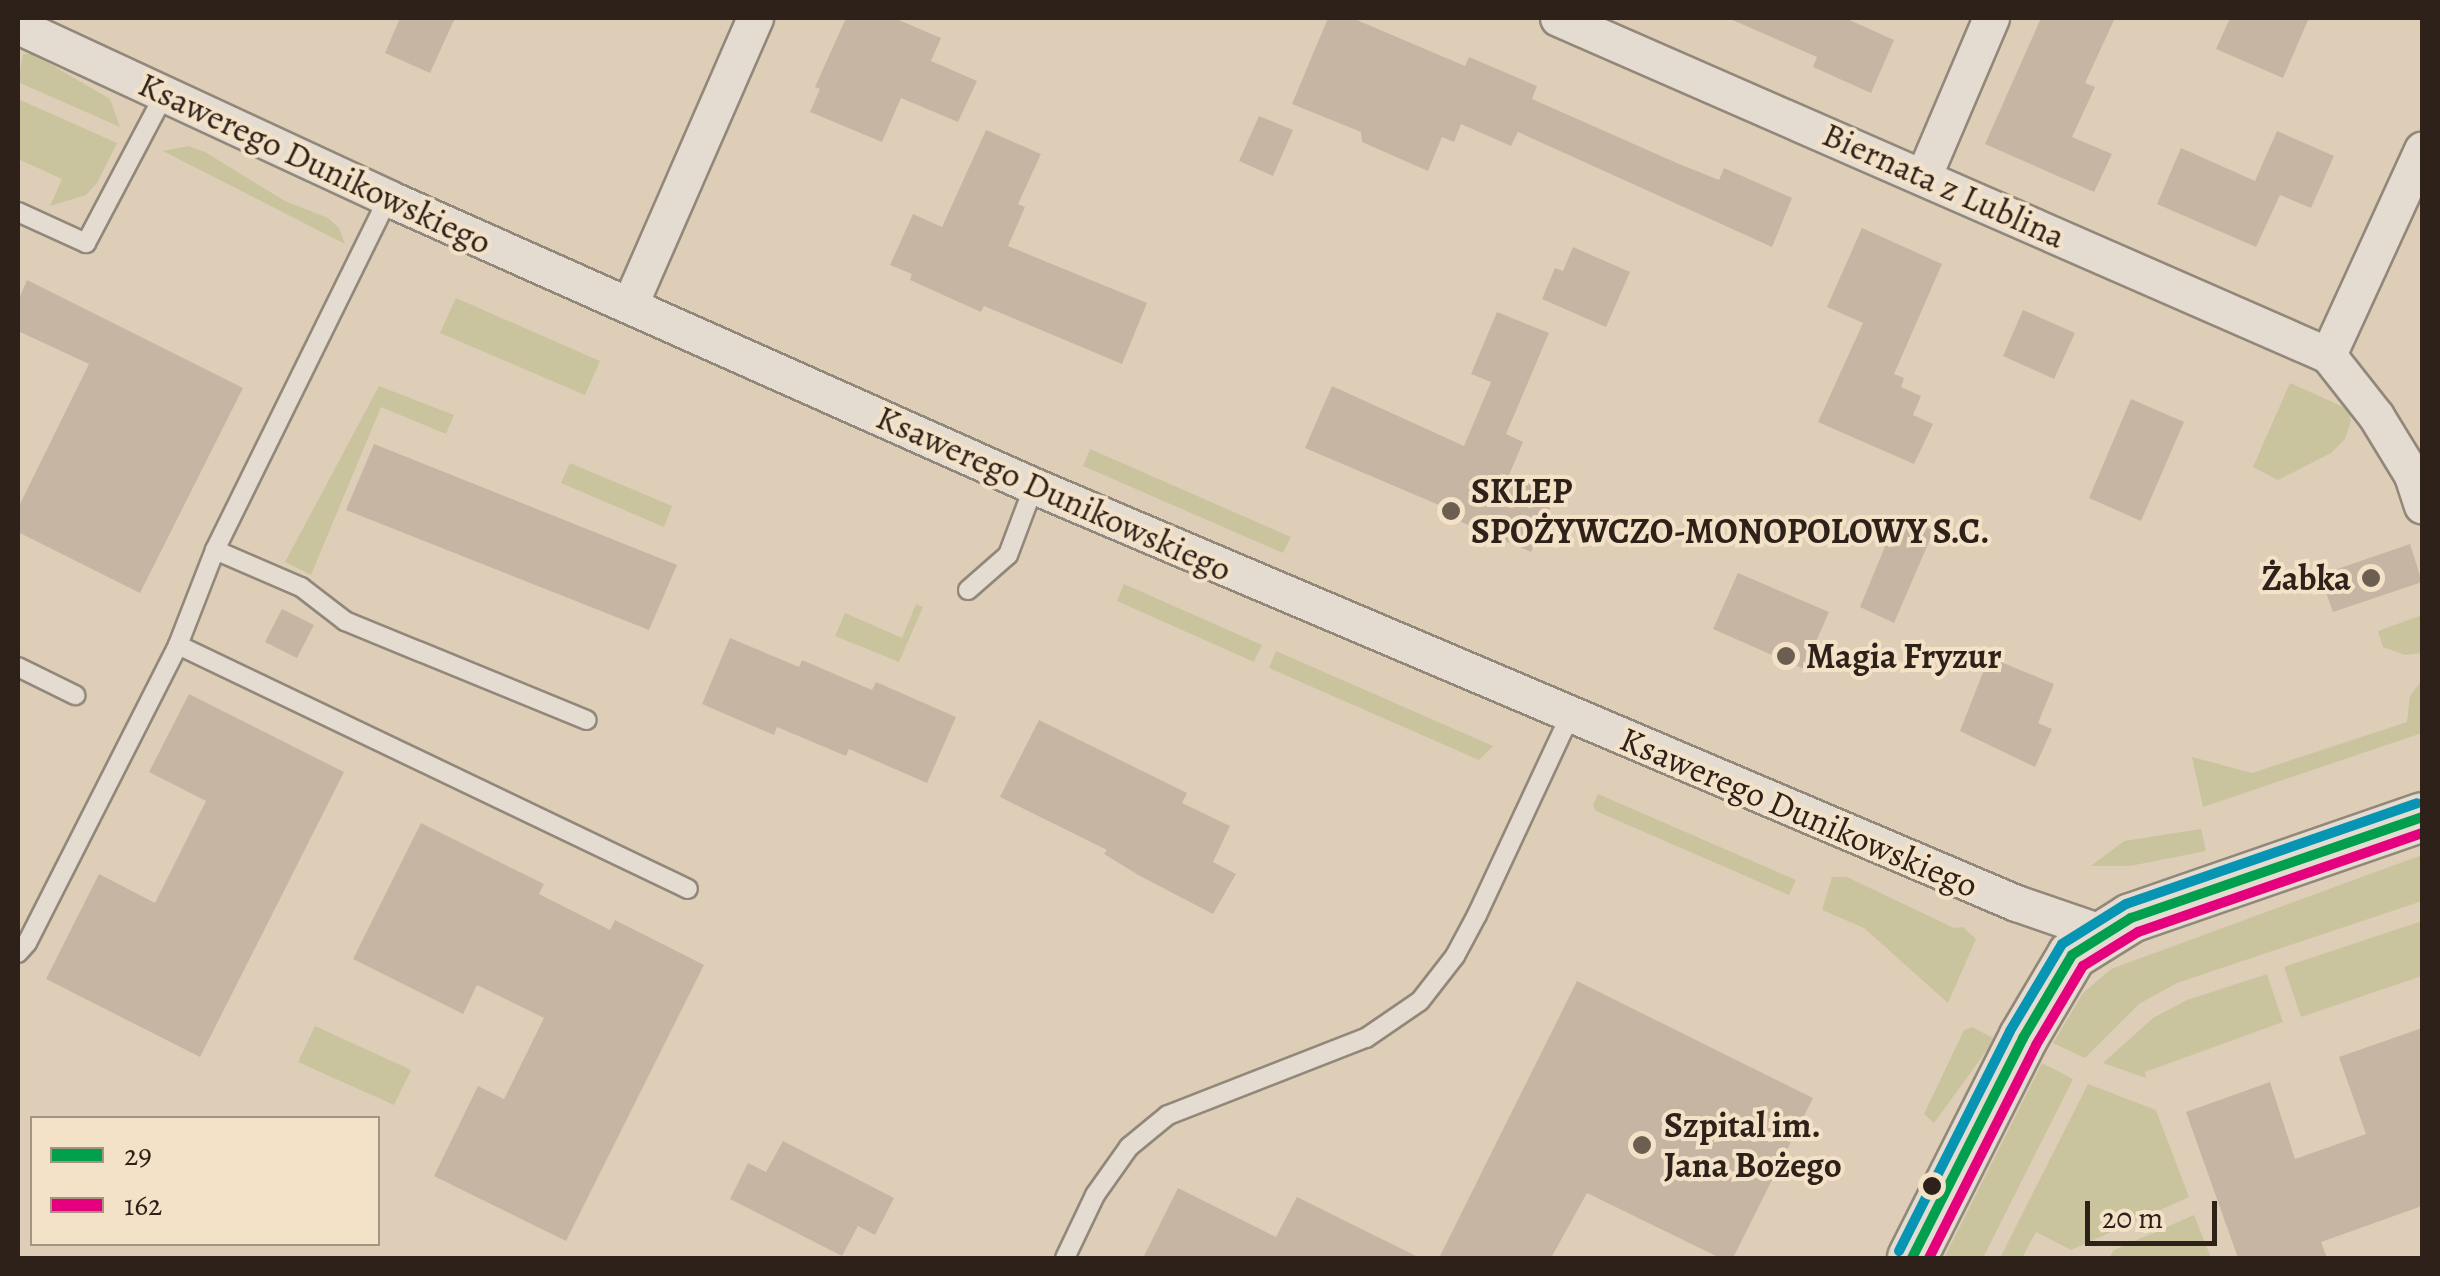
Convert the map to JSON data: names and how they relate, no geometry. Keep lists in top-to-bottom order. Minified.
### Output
{"streets":{"street":["Ksawerego Dunikowskiego","Biernata z Lublina"]},"places":["SKLEP SPOŻYWCZO-MONOPOLOWY S.C.","Żabka","Magia Fryzur","Szpital im. Jana Bożego"],"lines":["transit line 29","transit line 162"],"legend":["29","162"],"scale_bar":"20 m"}
